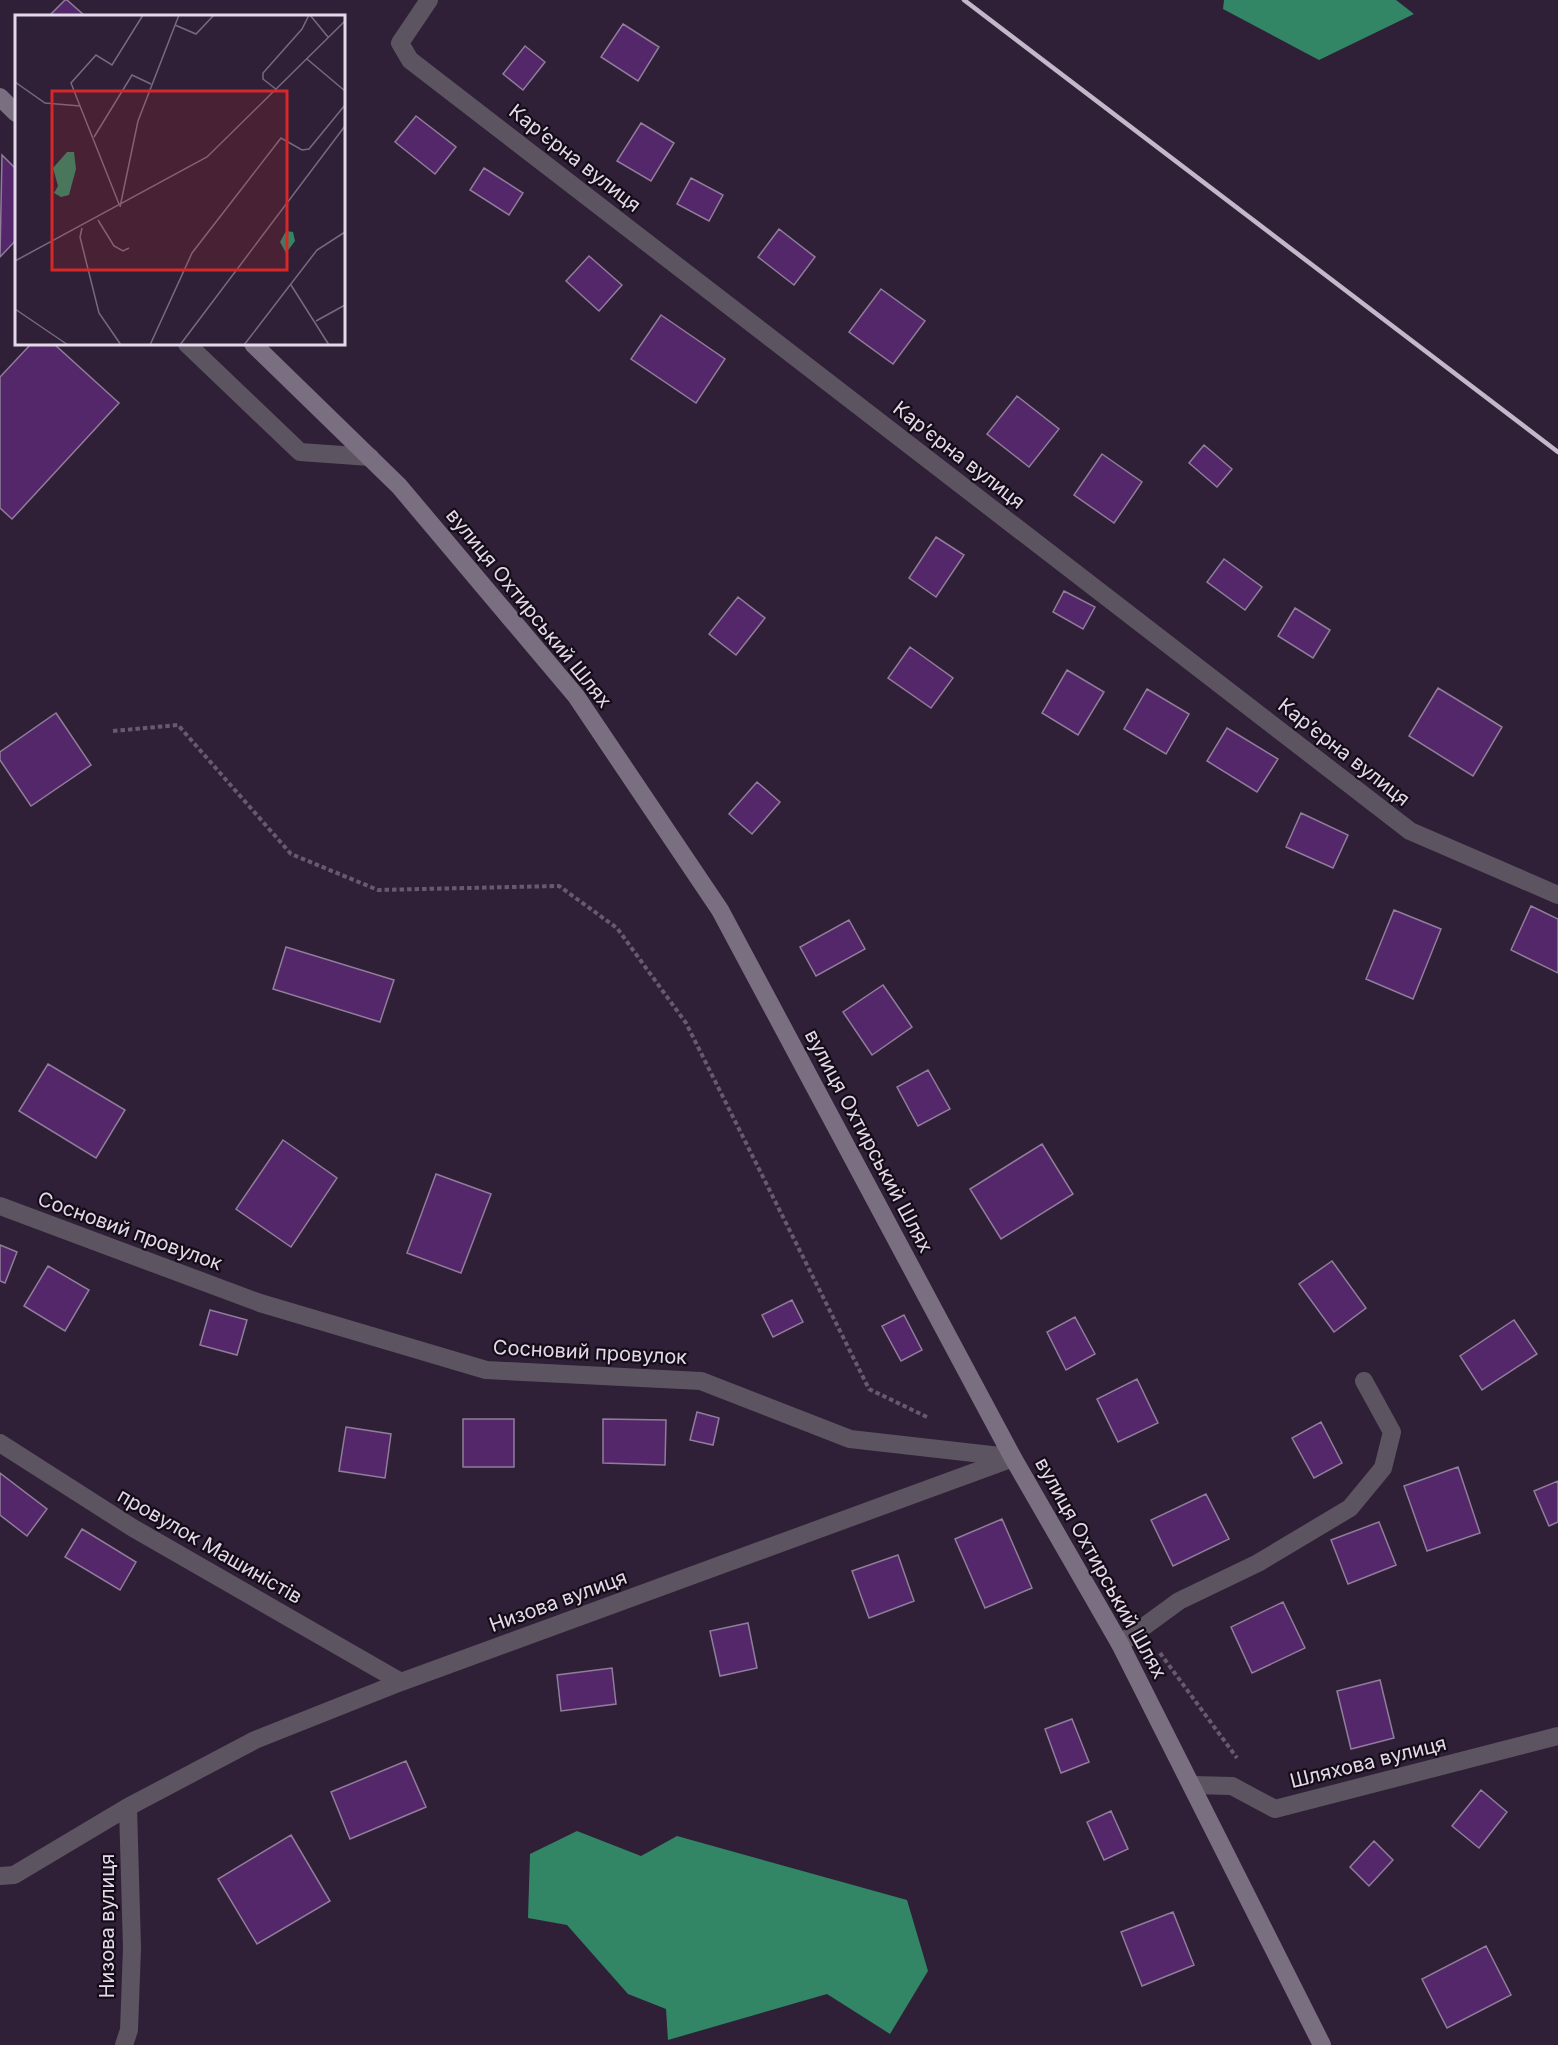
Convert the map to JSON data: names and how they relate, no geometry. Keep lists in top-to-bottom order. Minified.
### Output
{"streets":{"main road":["вулиця Охтирський Шлях"],"street":["Карʼєрна вулиця","Сосновий провулок","провулок Машиністів","Низова вулиця","Шляхова вулиця"]},"crossings":[["вулиця Охтирський Шлях","Сосновий провулок"],["вулиця Охтирський Шлях","Низова вулиця"],["вулиця Охтирський Шлях","Шляхова вулиця"],["Сосновий провулок","Низова вулиця"],["провулок Машиністів","Низова вулиця"]]}
